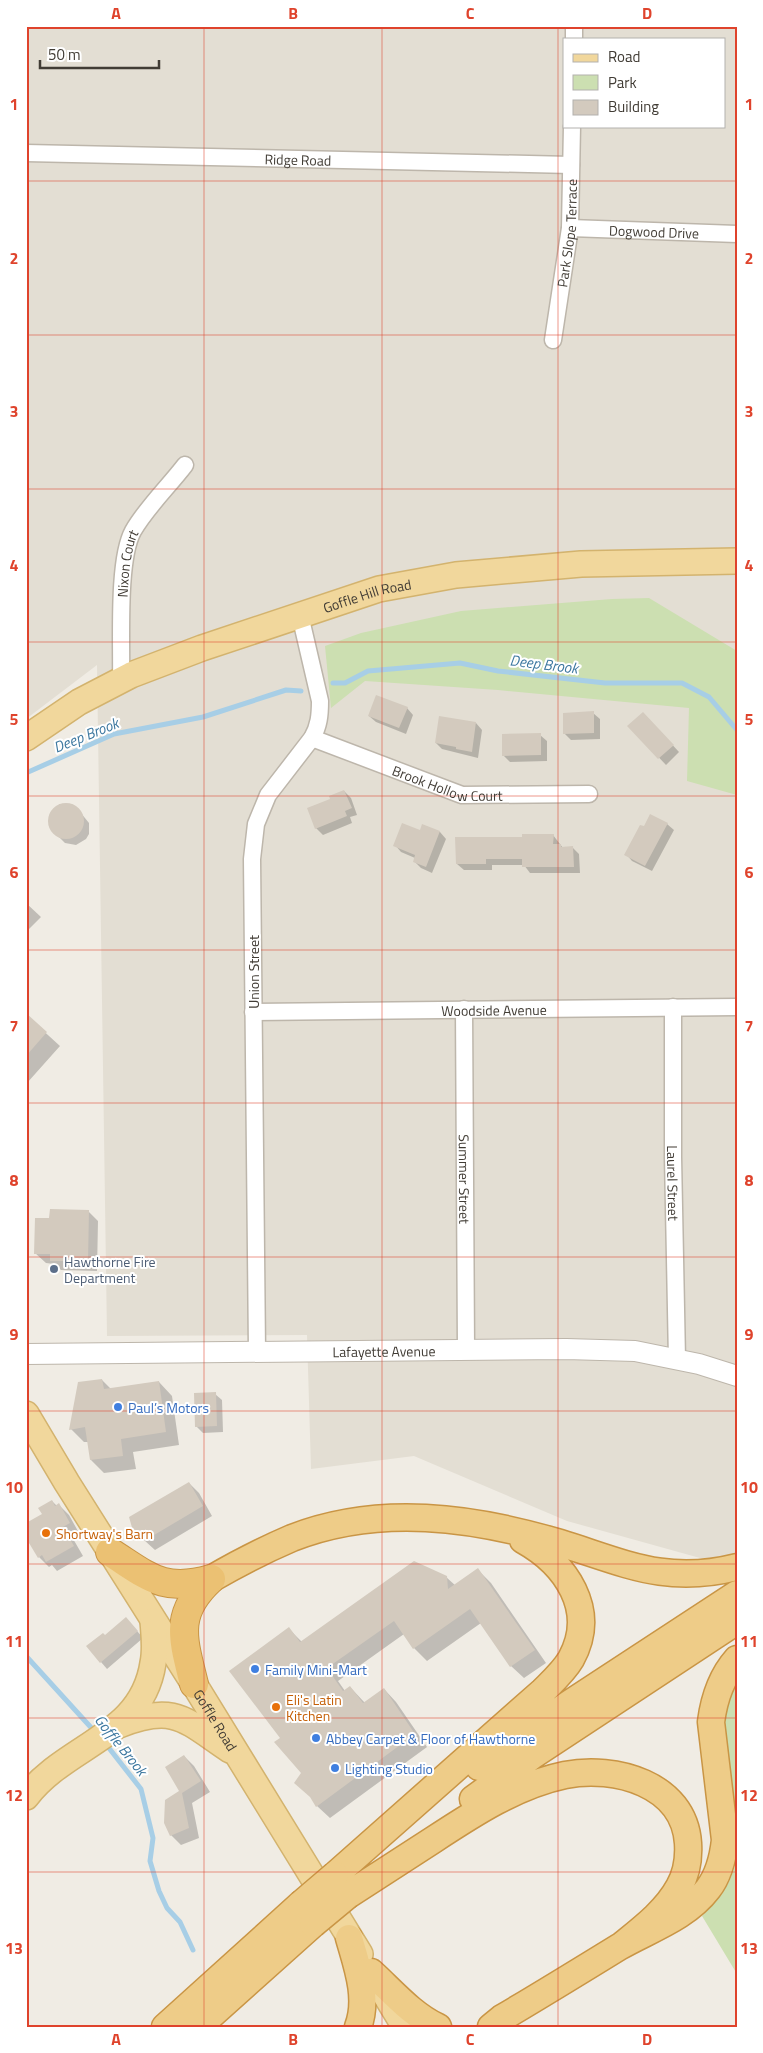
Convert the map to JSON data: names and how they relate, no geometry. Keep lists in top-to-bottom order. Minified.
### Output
{"streets":{"main road":["Goffle Hill Road","Goffle Road"],"street":["Ridge Road","Dogwood Drive","Park Slope Terrace","Nixon Court","Brook Hollow Court","Union Street","Woodside Avenue","Summer Street","Laurel Street","Lafayette Avenue"]},"crossings":[["Ridge Road","Park Slope Terrace"],["Dogwood Drive","Park Slope Terrace"],["Nixon Court","Goffle Hill Road"],["Goffle Hill Road","Union Street"],["Brook Hollow Court","Union Street"],["Union Street","Woodside Avenue"],["Union Street","Lafayette Avenue"],["Woodside Avenue","Summer Street"],["Woodside Avenue","Laurel Street"],["Summer Street","Lafayette Avenue"],["Laurel Street","Lafayette Avenue"]],"water":["Deep Brook","Goffle Brook"],"places":["Hawthorne Fire Department","Paul’s Motors","Shortway's Barn","Family Mini-Mart","Eli's Latin Kitchen","Abbey Carpet & Floor of Hawthorne","Lighting Studio"],"legend":["Road","Park","Building"],"scale_bar":"50 m","grid":{"columns":["A","B","C","D"],"rows":["1","2","3","4","5","6","7","8","9","10","11","12","13"]}}
